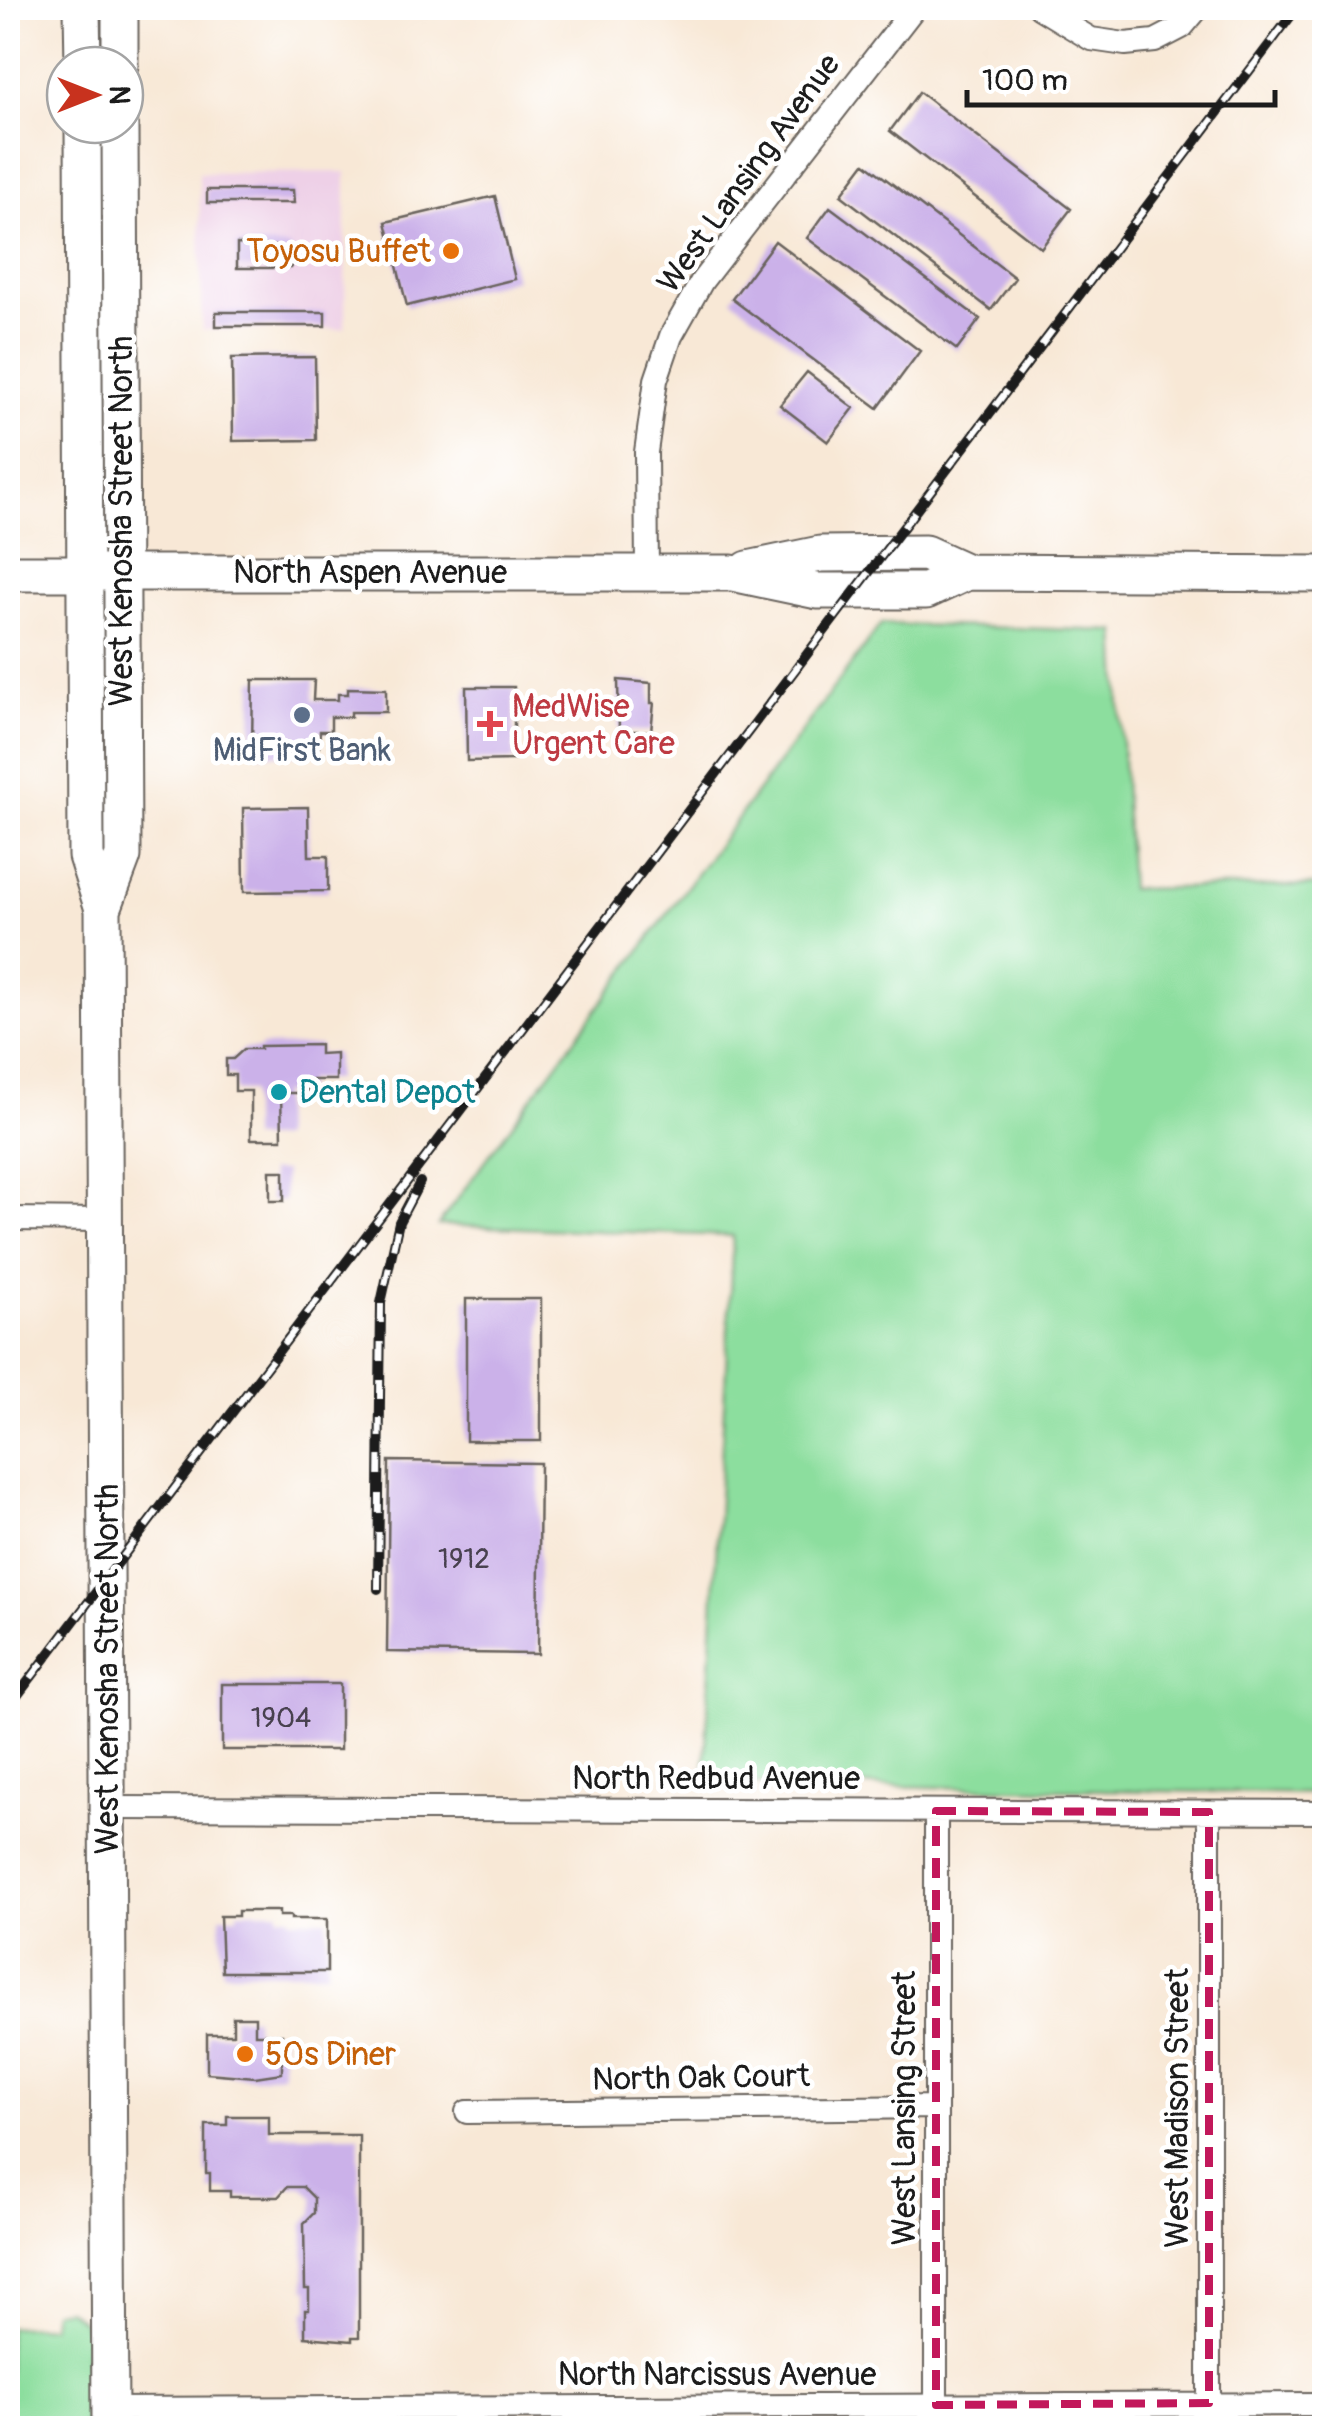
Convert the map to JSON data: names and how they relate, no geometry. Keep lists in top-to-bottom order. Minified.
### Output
{"streets":{"main road":["West Kenosha Street North","North Aspen Avenue"],"street":["West Lansing Avenue","North Redbud Avenue","North Oak Court","West Lansing Street","West Madison Street","North Narcissus Avenue"]},"crossings":[["West Lansing Avenue","North Aspen Avenue"],["West Kenosha Street North","North Aspen Avenue"],["West Kenosha Street North","North Redbud Avenue"],["West Kenosha Street North","North Narcissus Avenue"],["North Redbud Avenue","West Lansing Street"],["North Redbud Avenue","West Madison Street"],["North Oak Court","West Lansing Street"],["West Lansing Street","North Narcissus Avenue"],["West Madison Street","North Narcissus Avenue"]],"places":{"other":["Toyosu Buffet","MidFirst Bank","Dental Depot","50s Diner"],"health":["MedWise Urgent Care"]},"house_numbers":["1912","1904"],"scale_bar":"100 m","north":"right"}
